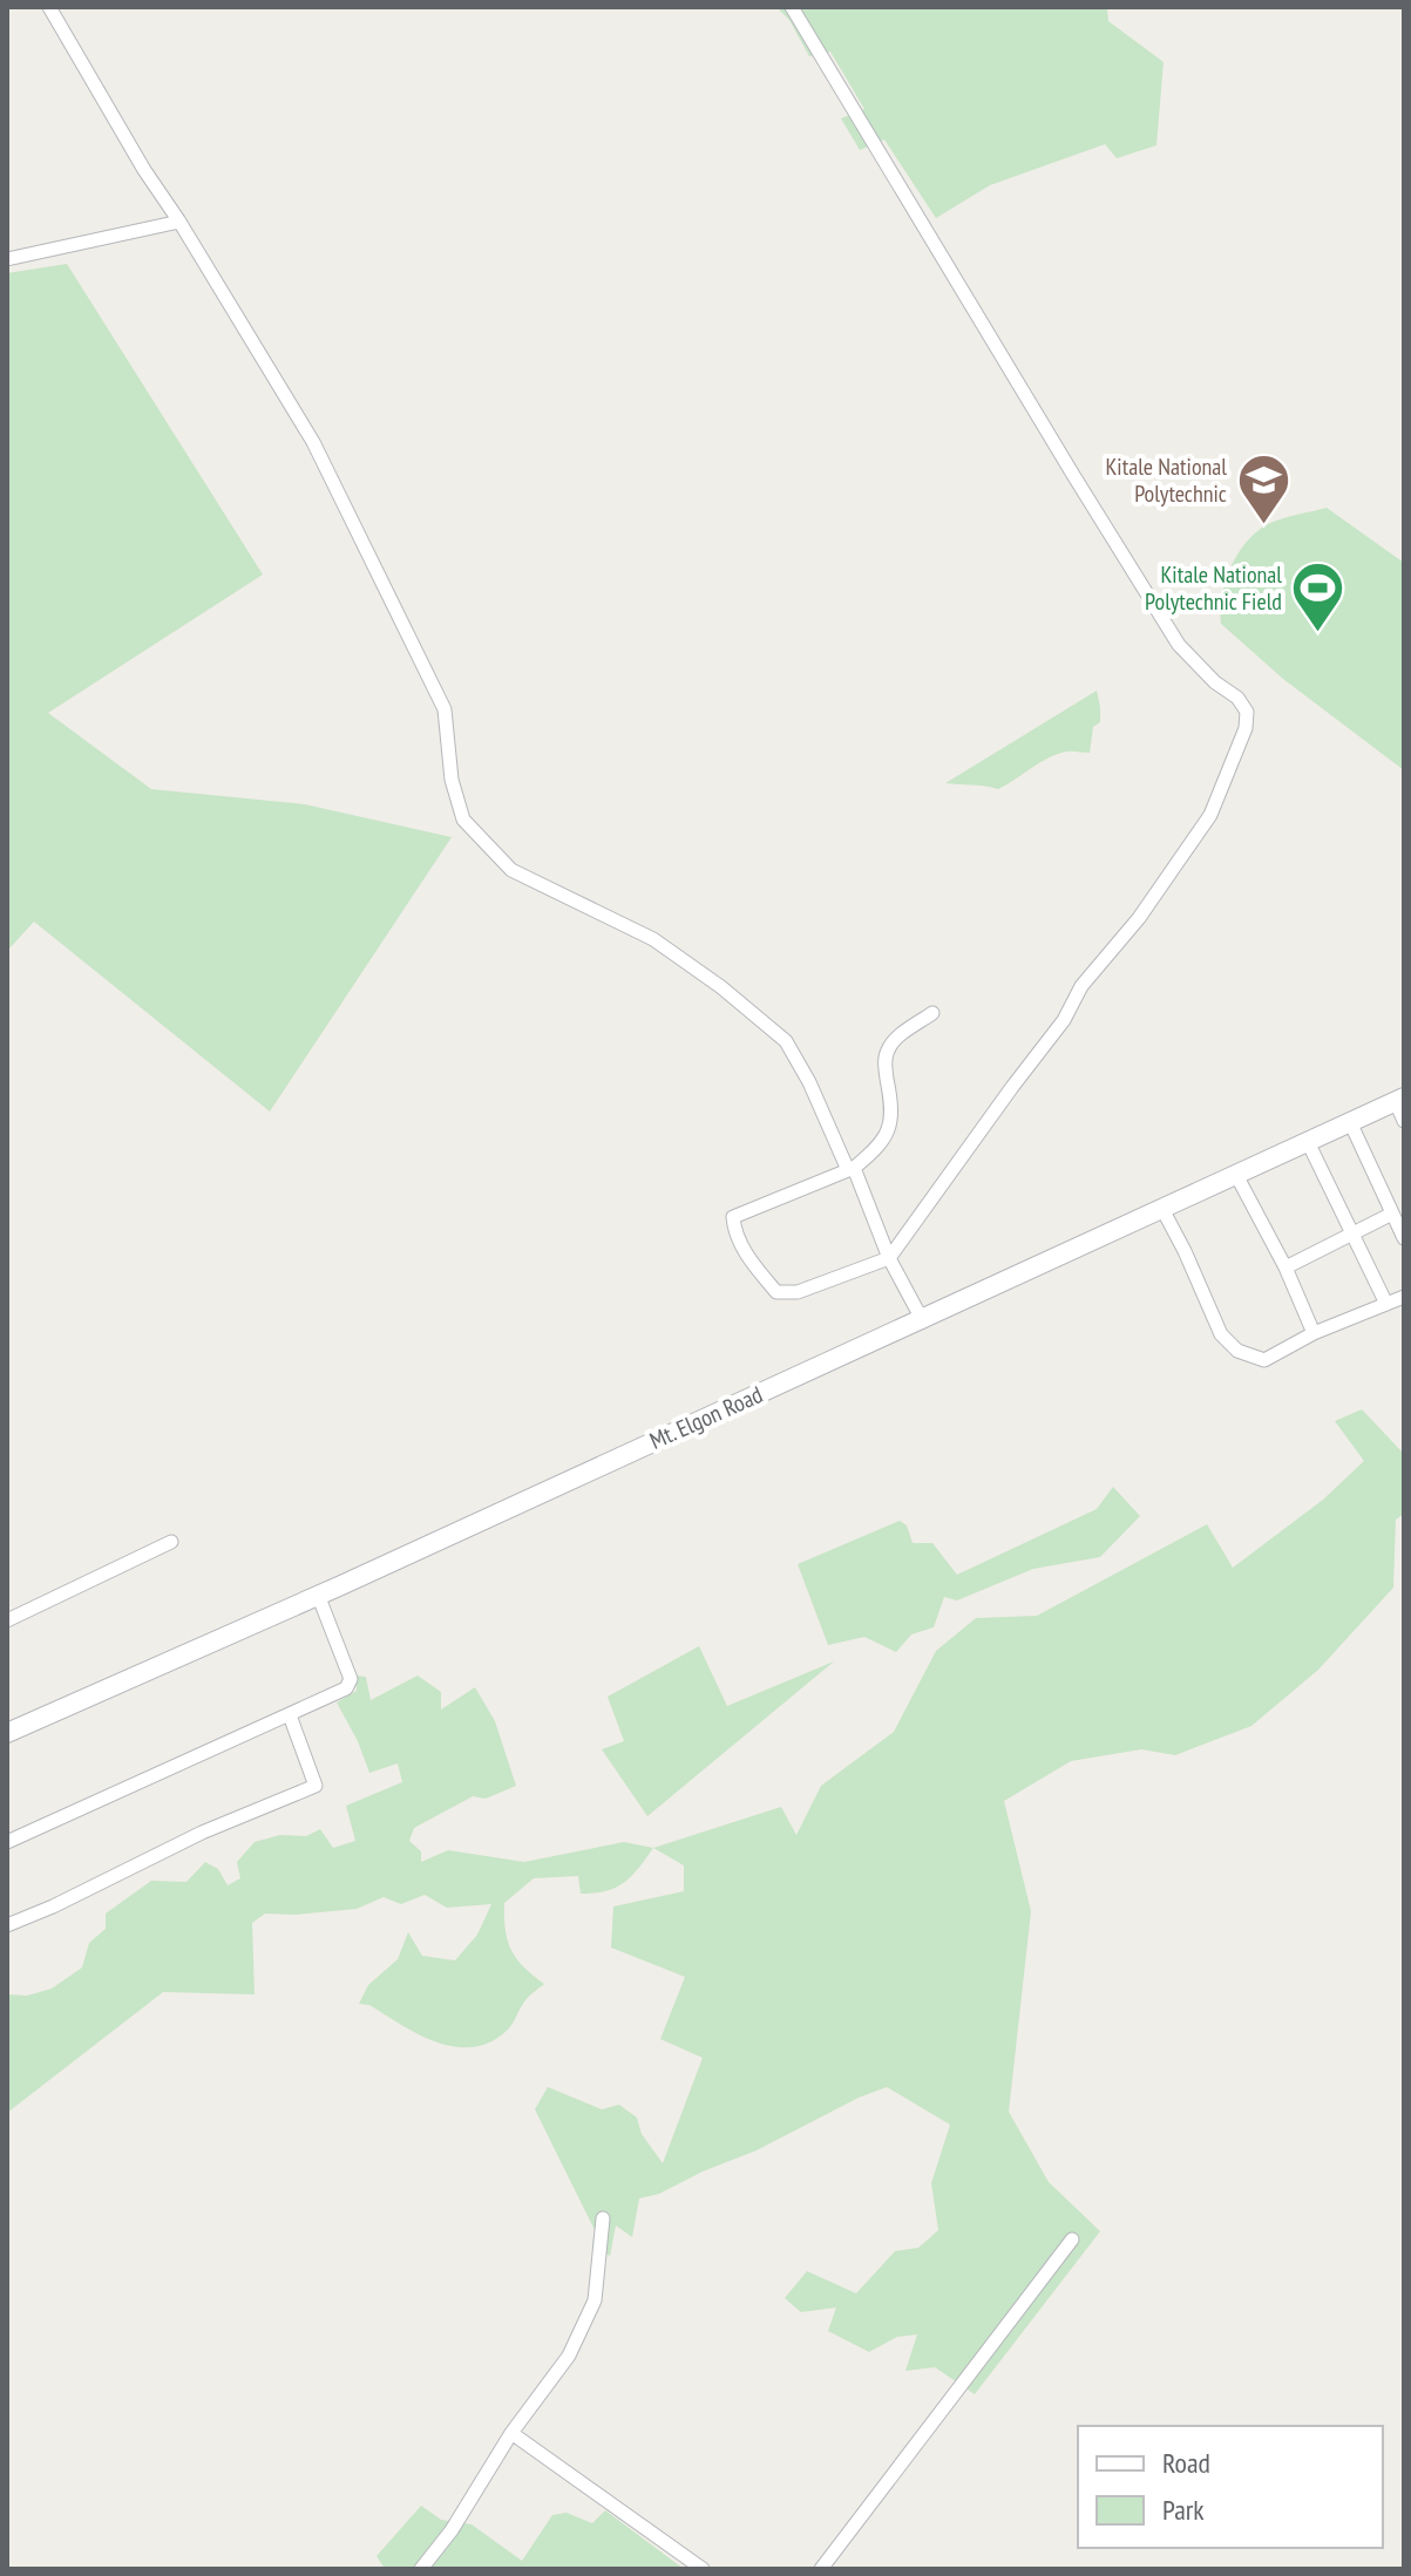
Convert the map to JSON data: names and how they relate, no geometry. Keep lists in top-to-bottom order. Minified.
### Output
{"streets":{"street":["Mt. Elgon Road"]},"places":{"school or university":["Kitale National Polytechnic"],"sports":["Kitale National Polytechnic Field"]},"legend":["Road","Park"]}
